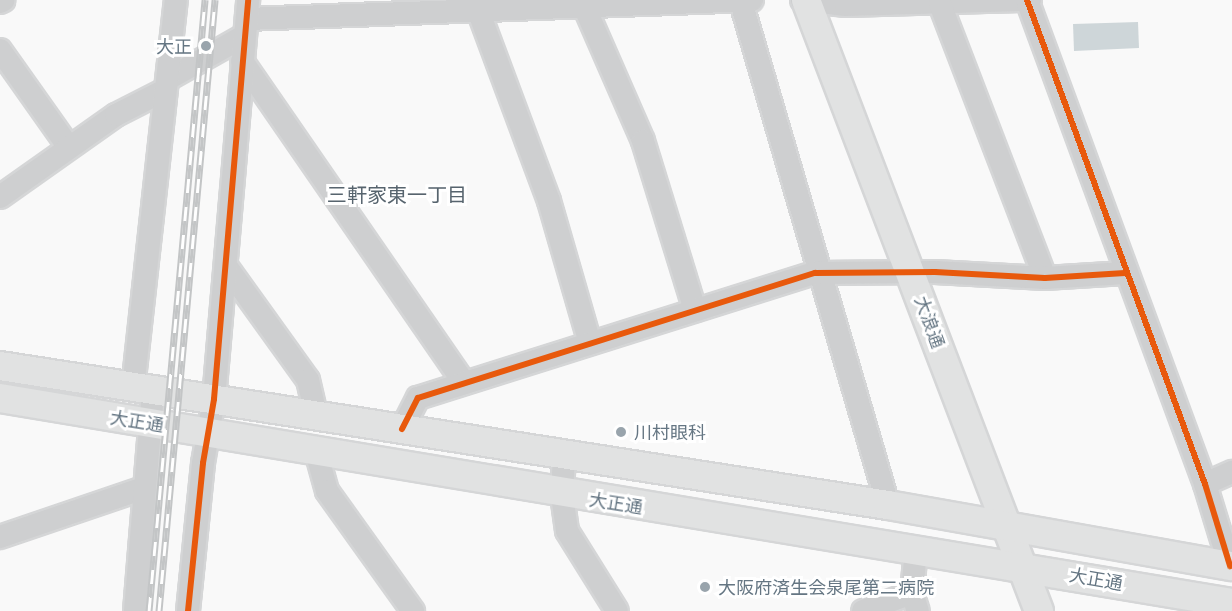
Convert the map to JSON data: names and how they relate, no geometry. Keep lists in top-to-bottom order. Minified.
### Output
{"streets":{"main road":["大浪通","大正通"]},"crossings":[["大浪通","大正通"]],"districts":["三軒家東一丁目"],"places":["大正","川村眼科","大阪府済生会泉尾第二病院"]}
